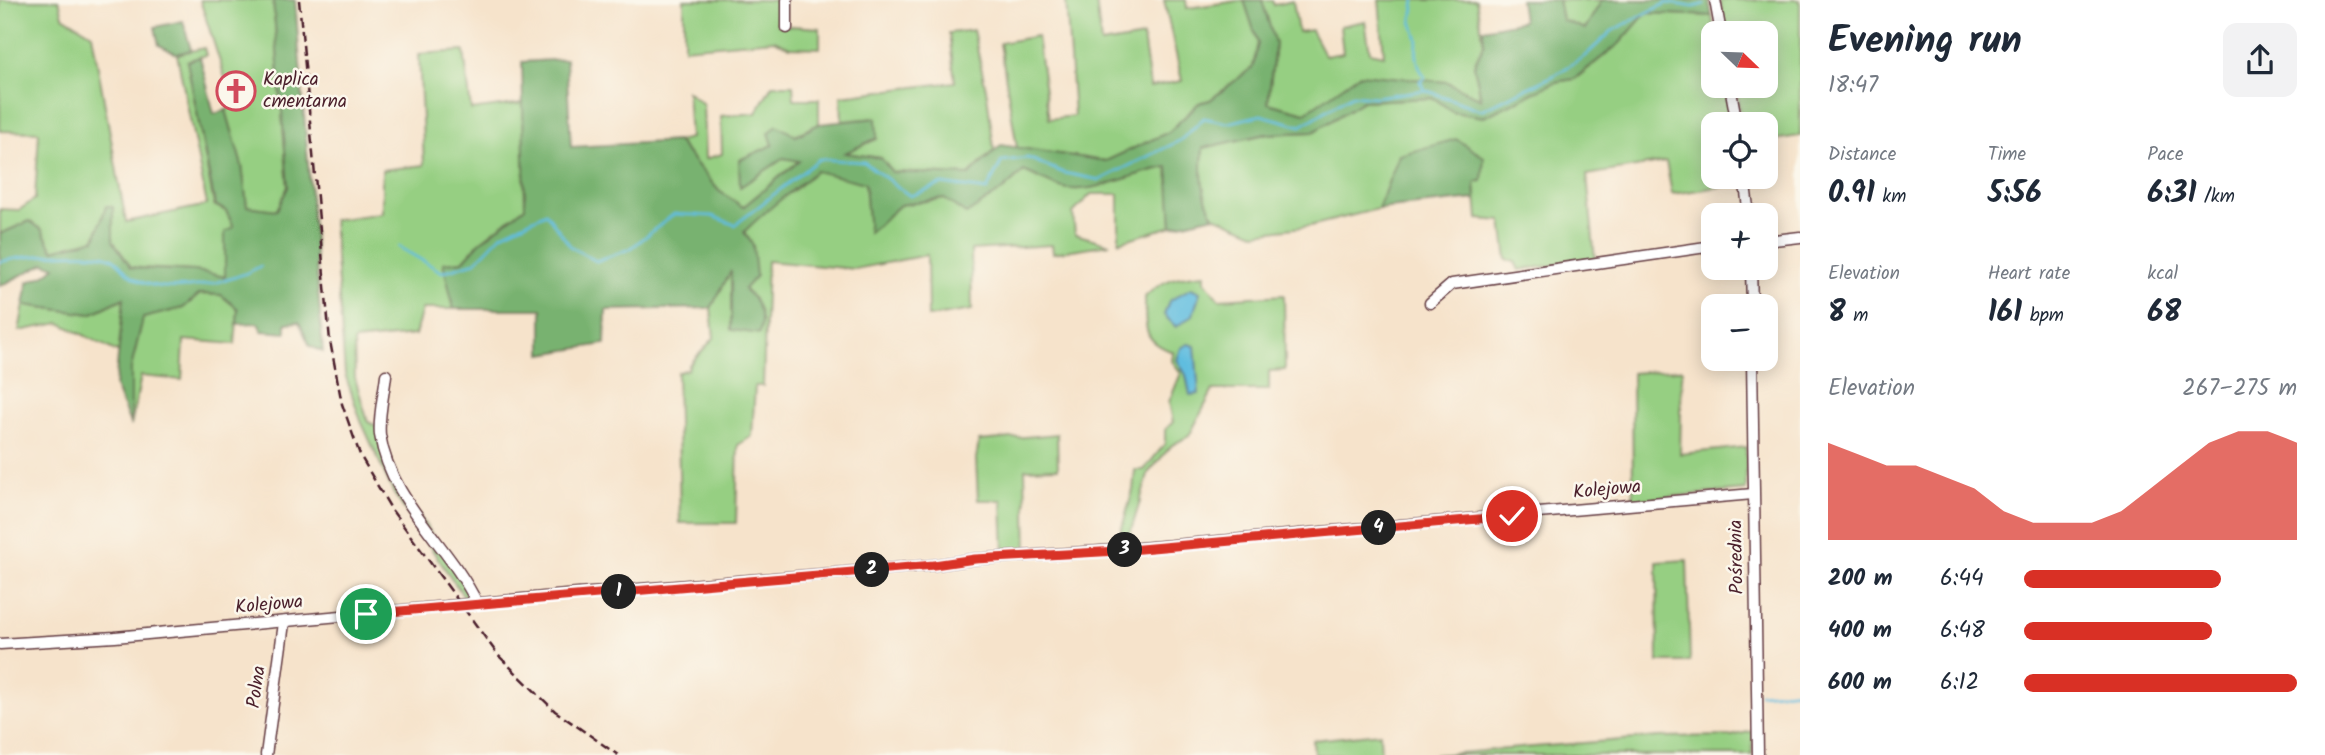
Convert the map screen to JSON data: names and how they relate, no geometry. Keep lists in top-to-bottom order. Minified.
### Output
{"streets":{"street":["Kolejowa","Pośrednia","Polna"]},"crossings":[["Kolejowa","Pośrednia"],["Kolejowa","Polna"]],"places":{"church":["Kaplica cmentarna"]},"north":"bottom right","page":{"heading":["Evening run","18:47"],"map_buttons":["+","−"],"stats":[["Distance","0.91 km"],["Time","5:56"],["Pace","6:31 /km"],["Elevation","8 m"],["Heart rate","161 bpm"],["kcal","68"]],"chart":["Elevation","267–275 m"],"pins":["4","3","2","1"],"list":[{"name":"200 m","note":"6:44"},{"name":"400 m","note":"6:48"},{"name":"600 m","note":"6:12"}]}}
